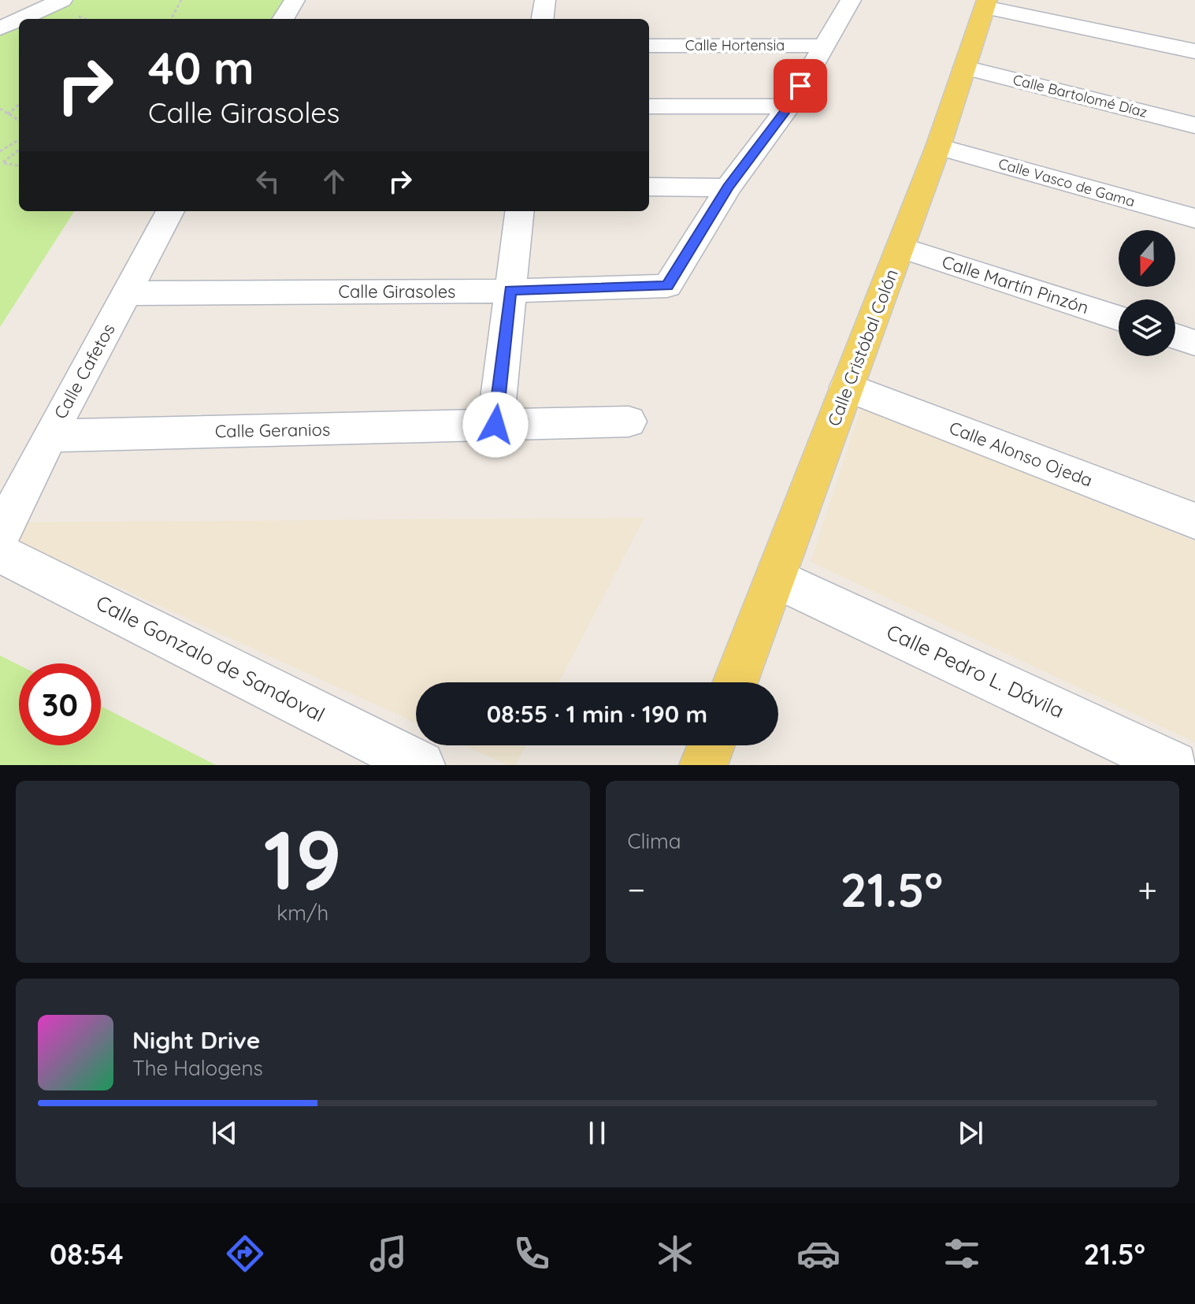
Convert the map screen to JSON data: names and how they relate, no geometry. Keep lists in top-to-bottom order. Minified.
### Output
{"streets":{"main road":["Calle Cristóbal Colón"],"street":["Calle Hortensia","Calle Bartolomé Díaz","Calle Vasco de Gama","Calle Martín Pinzón","Calle Girasoles","Calle Cafetos","Calle Geranios","Calle Alonso Ojeda","Calle Gonzalo de Sandoval","Calle Pedro L. Dávila"]},"crossings":[["Calle Bartolomé Díaz","Calle Cristóbal Colón"],["Calle Vasco de Gama","Calle Cristóbal Colón"],["Calle Martín Pinzón","Calle Cristóbal Colón"],["Calle Girasoles","Calle Cafetos"],["Calle Cristóbal Colón","Calle Alonso Ojeda"],["Calle Cristóbal Colón","Calle Pedro L. Dávila"],["Calle Cafetos","Calle Geranios"]],"north":"bottom","page":{"turn":["40 m","Calle Girasoles"],"limit":"30","trip":"08:55 · 1 min · 190 m","tile":[["19","km/h"],"Clima"],"heat":["−","21.5°","+"],"song":["Night Drive","The Halogens"],"tabs":["08:54","21.5°"]}}
